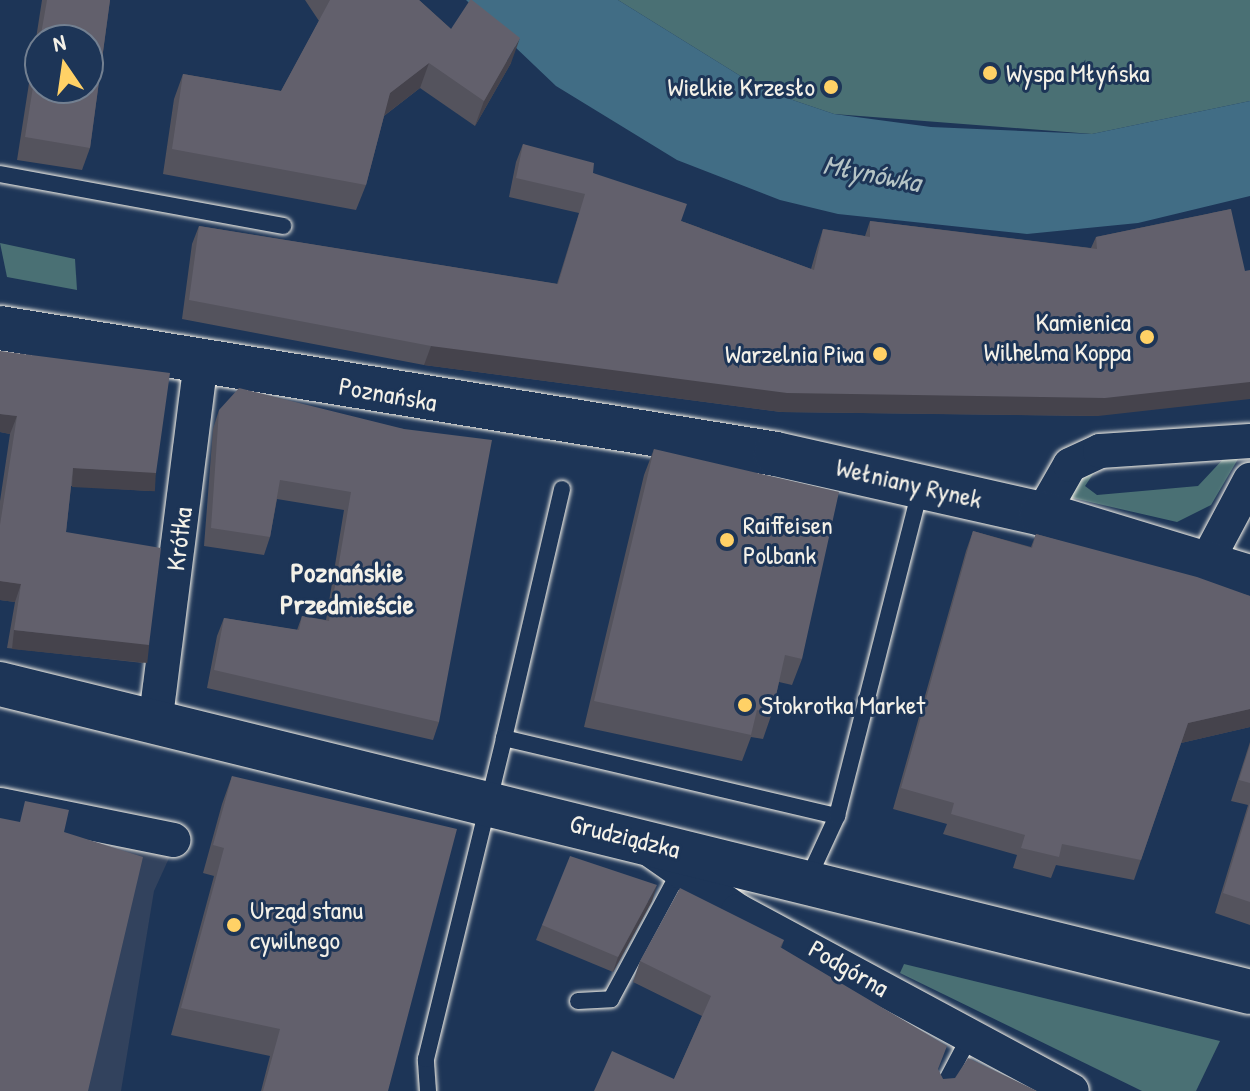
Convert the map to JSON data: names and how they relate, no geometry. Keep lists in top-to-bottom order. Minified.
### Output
{"streets":{"main road":["Poznańska","Wełniany Rynek","Grudziądzka"],"street":["Krótka","Podgórna"]},"crossings":[["Poznańska","Wełniany Rynek"],["Poznańska","Krótka"],["Krótka","Grudziądzka"],["Grudziądzka","Podgórna"]],"districts":["Poznańskie Przedmieście"],"water":["Młynówka"],"places":["Wyspa Młyńska","Wielkie Krzesło","Kamienica Wilhelma Koppa","Warzelnia Piwa","Raiffeisen Polbank","Stokrotka Market","Urząd stanu cywilnego"],"north":"top"}
